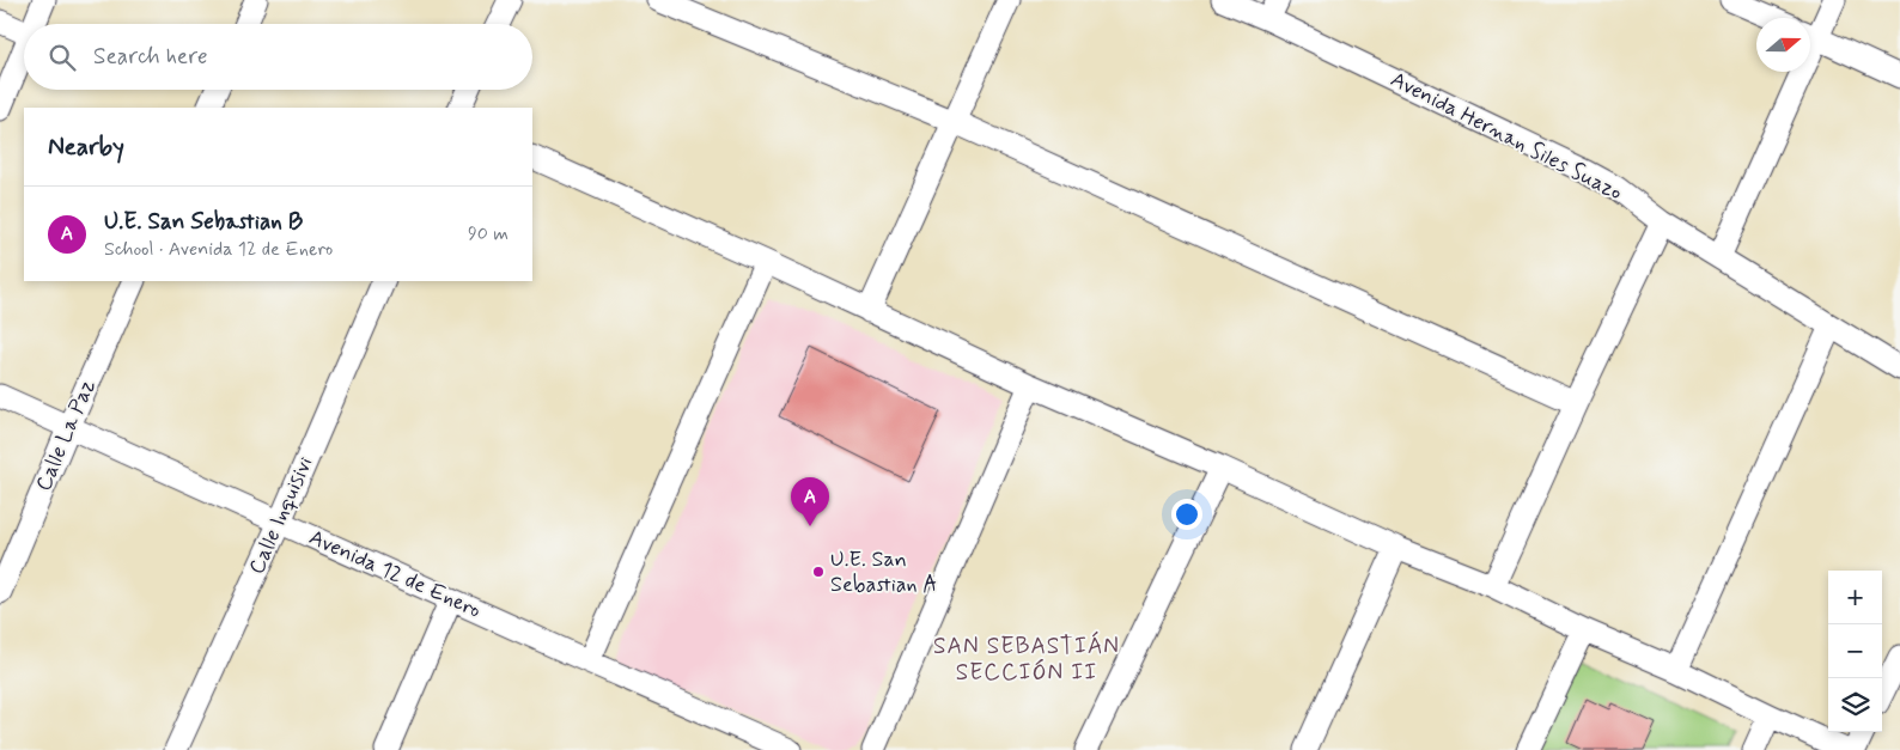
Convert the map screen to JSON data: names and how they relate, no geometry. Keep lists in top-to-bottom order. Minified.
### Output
{"streets":{"street":["Avenida Hernan Siles Suazo","Calle La Paz","Calle Inquisivi","Avenida 12 de Enero"]},"crossings":[["Calle La Paz","Avenida 12 de Enero"],["Calle Inquisivi","Avenida 12 de Enero"]],"districts":["SAN SEBASTIÁN SECCIÓN II"],"places":["U.E. San Sebastian A"],"north":"right","page":{"search":"Search here","heading":"Nearby","list":[{"mark":"A","name":"U.E. San Sebastian B","note":"School · Avenida 12 de Enero","value":"90 m"}],"pins":"A","map_buttons":["+","−"]}}
